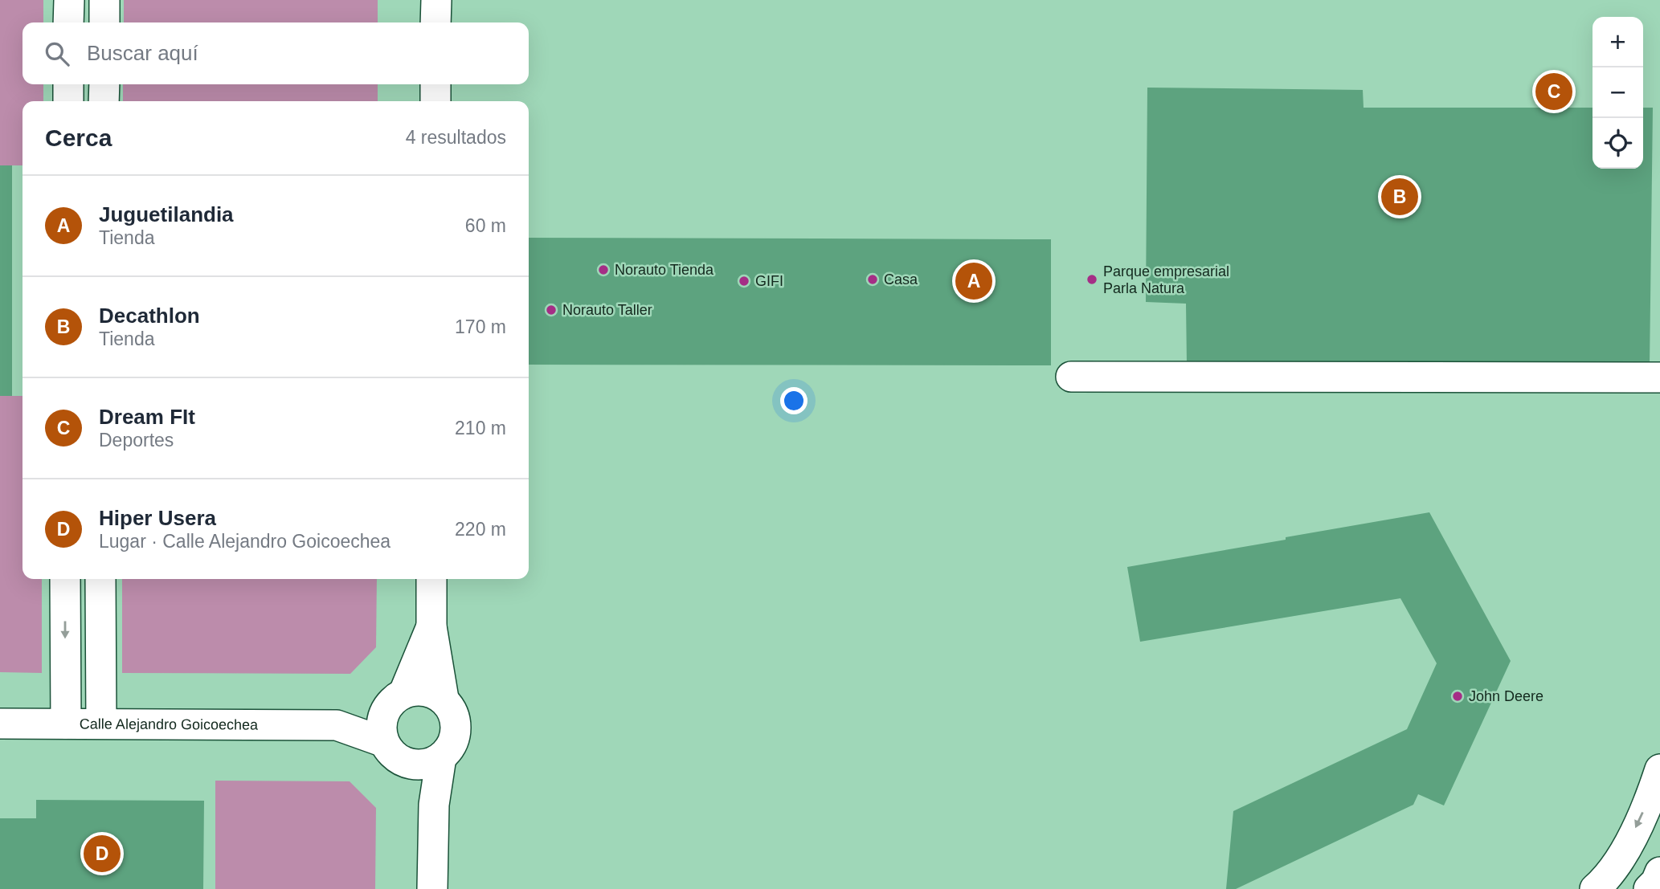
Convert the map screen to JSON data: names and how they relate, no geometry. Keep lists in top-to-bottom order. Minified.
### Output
{"streets":{"street":["Calle Alejandro Goicoechea"]},"places":["Norauto Tienda","Casa","Parque empresarial Parla Natura","GIFI","Norauto Taller","John Deere"],"page":{"map_buttons":["+","−"],"search":"Buscar aquí","pins":["C","B","A","D"],"heading":["Cerca","4 resultados"],"list":[{"mark":"A","name":"Juguetilandia","note":"Tienda","value":"60 m"},{"mark":"B","name":"Decathlon","note":"Tienda","value":"170 m"},{"mark":"C","name":"Dream FIt","note":"Deportes","value":"210 m"},{"mark":"D","name":"Hiper Usera","note":"Lugar · Calle Alejandro Goicoechea","value":"220 m"}]}}
